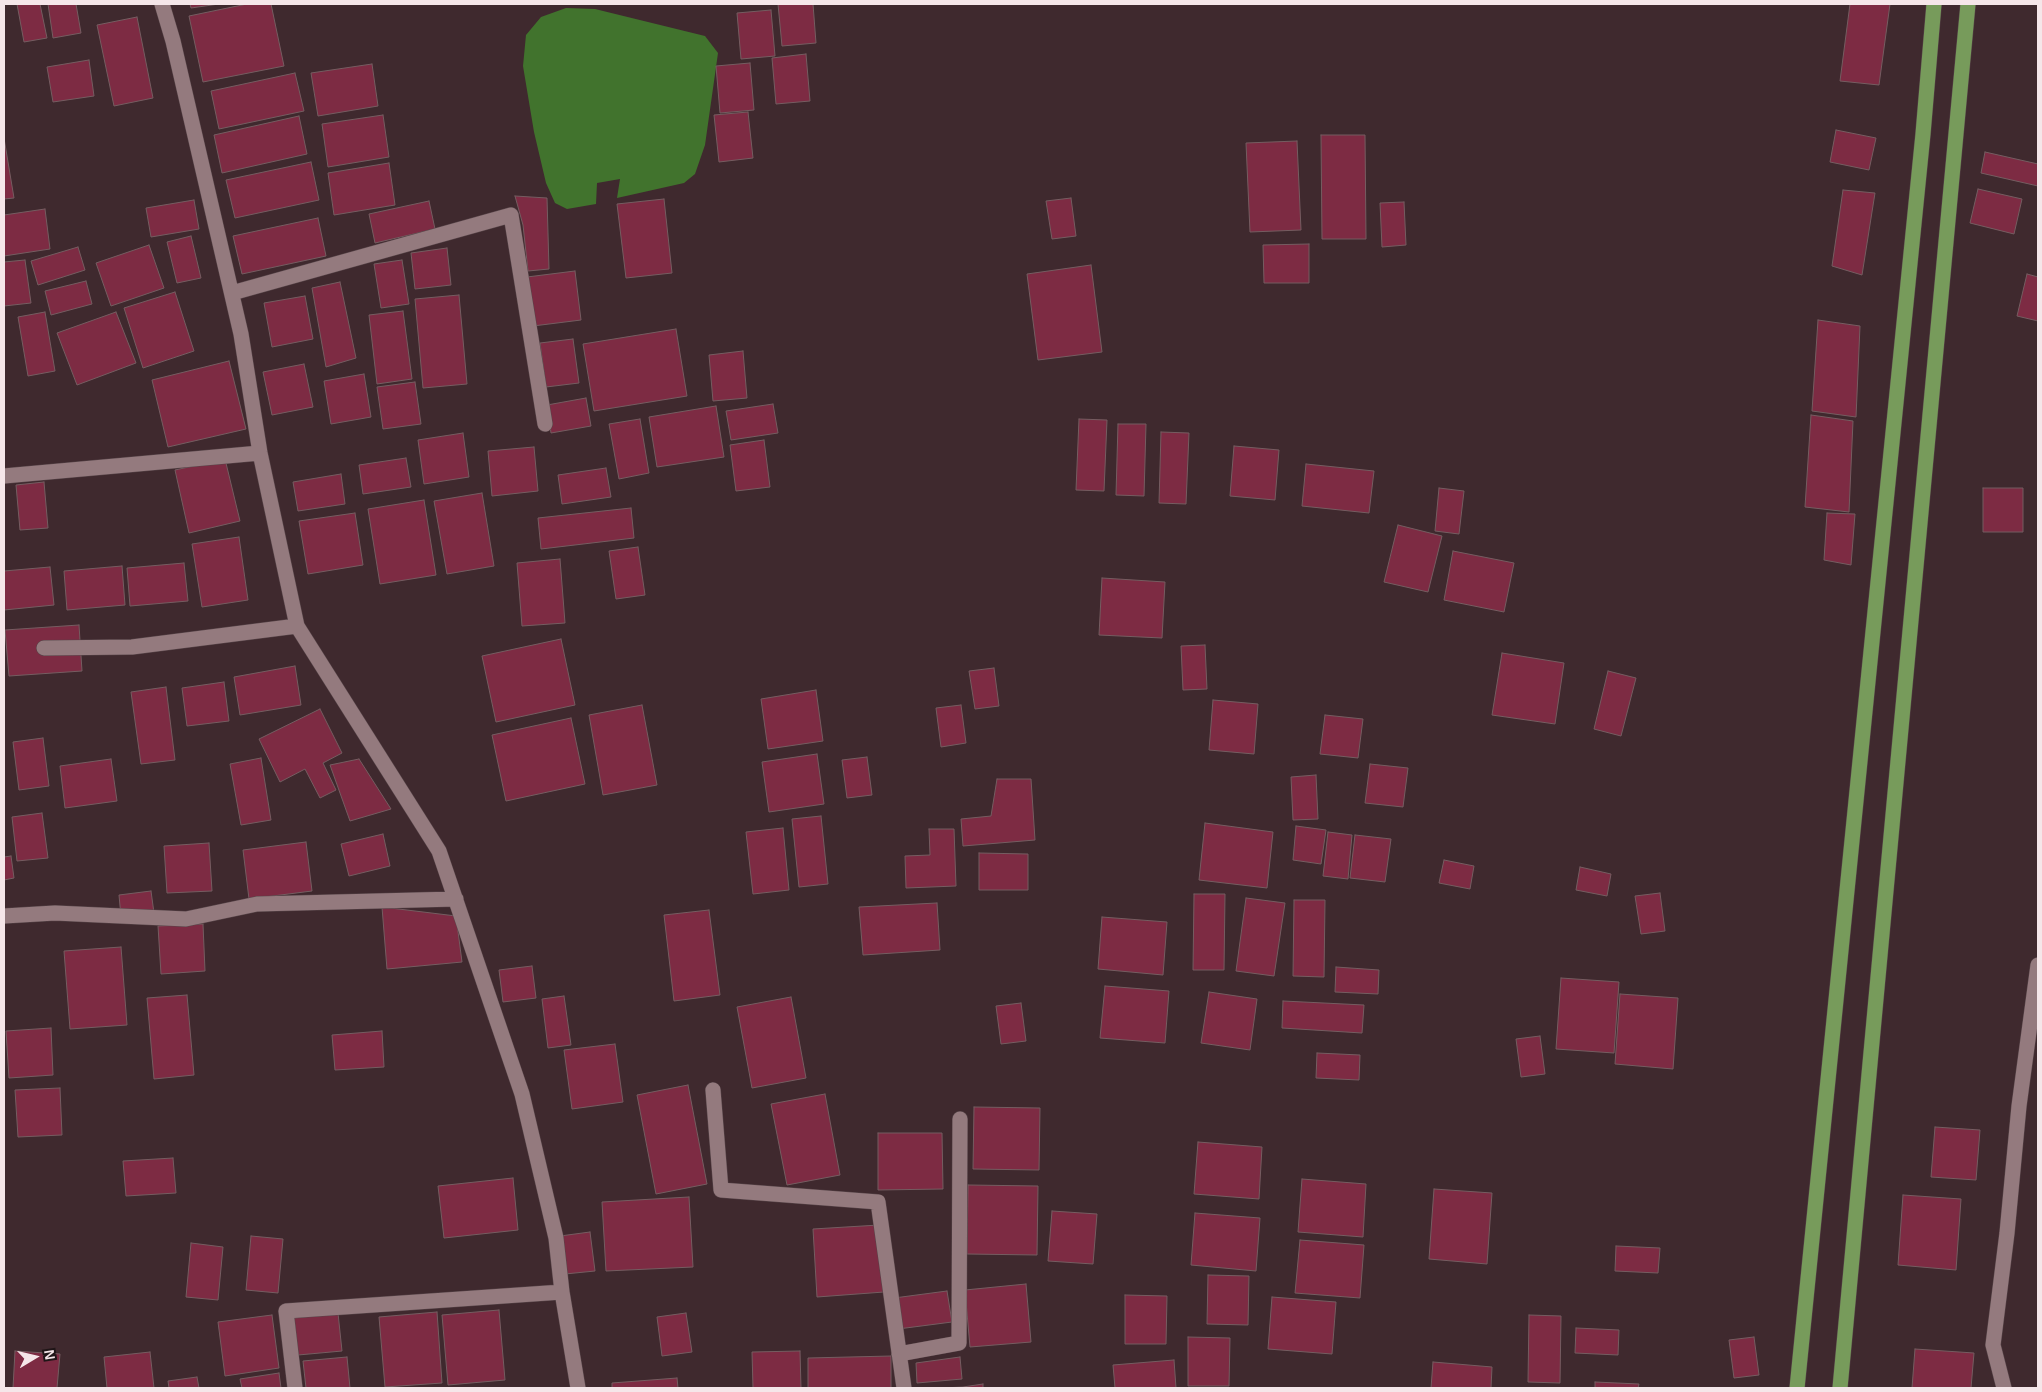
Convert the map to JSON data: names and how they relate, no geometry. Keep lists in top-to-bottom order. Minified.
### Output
{"north":"right"}
